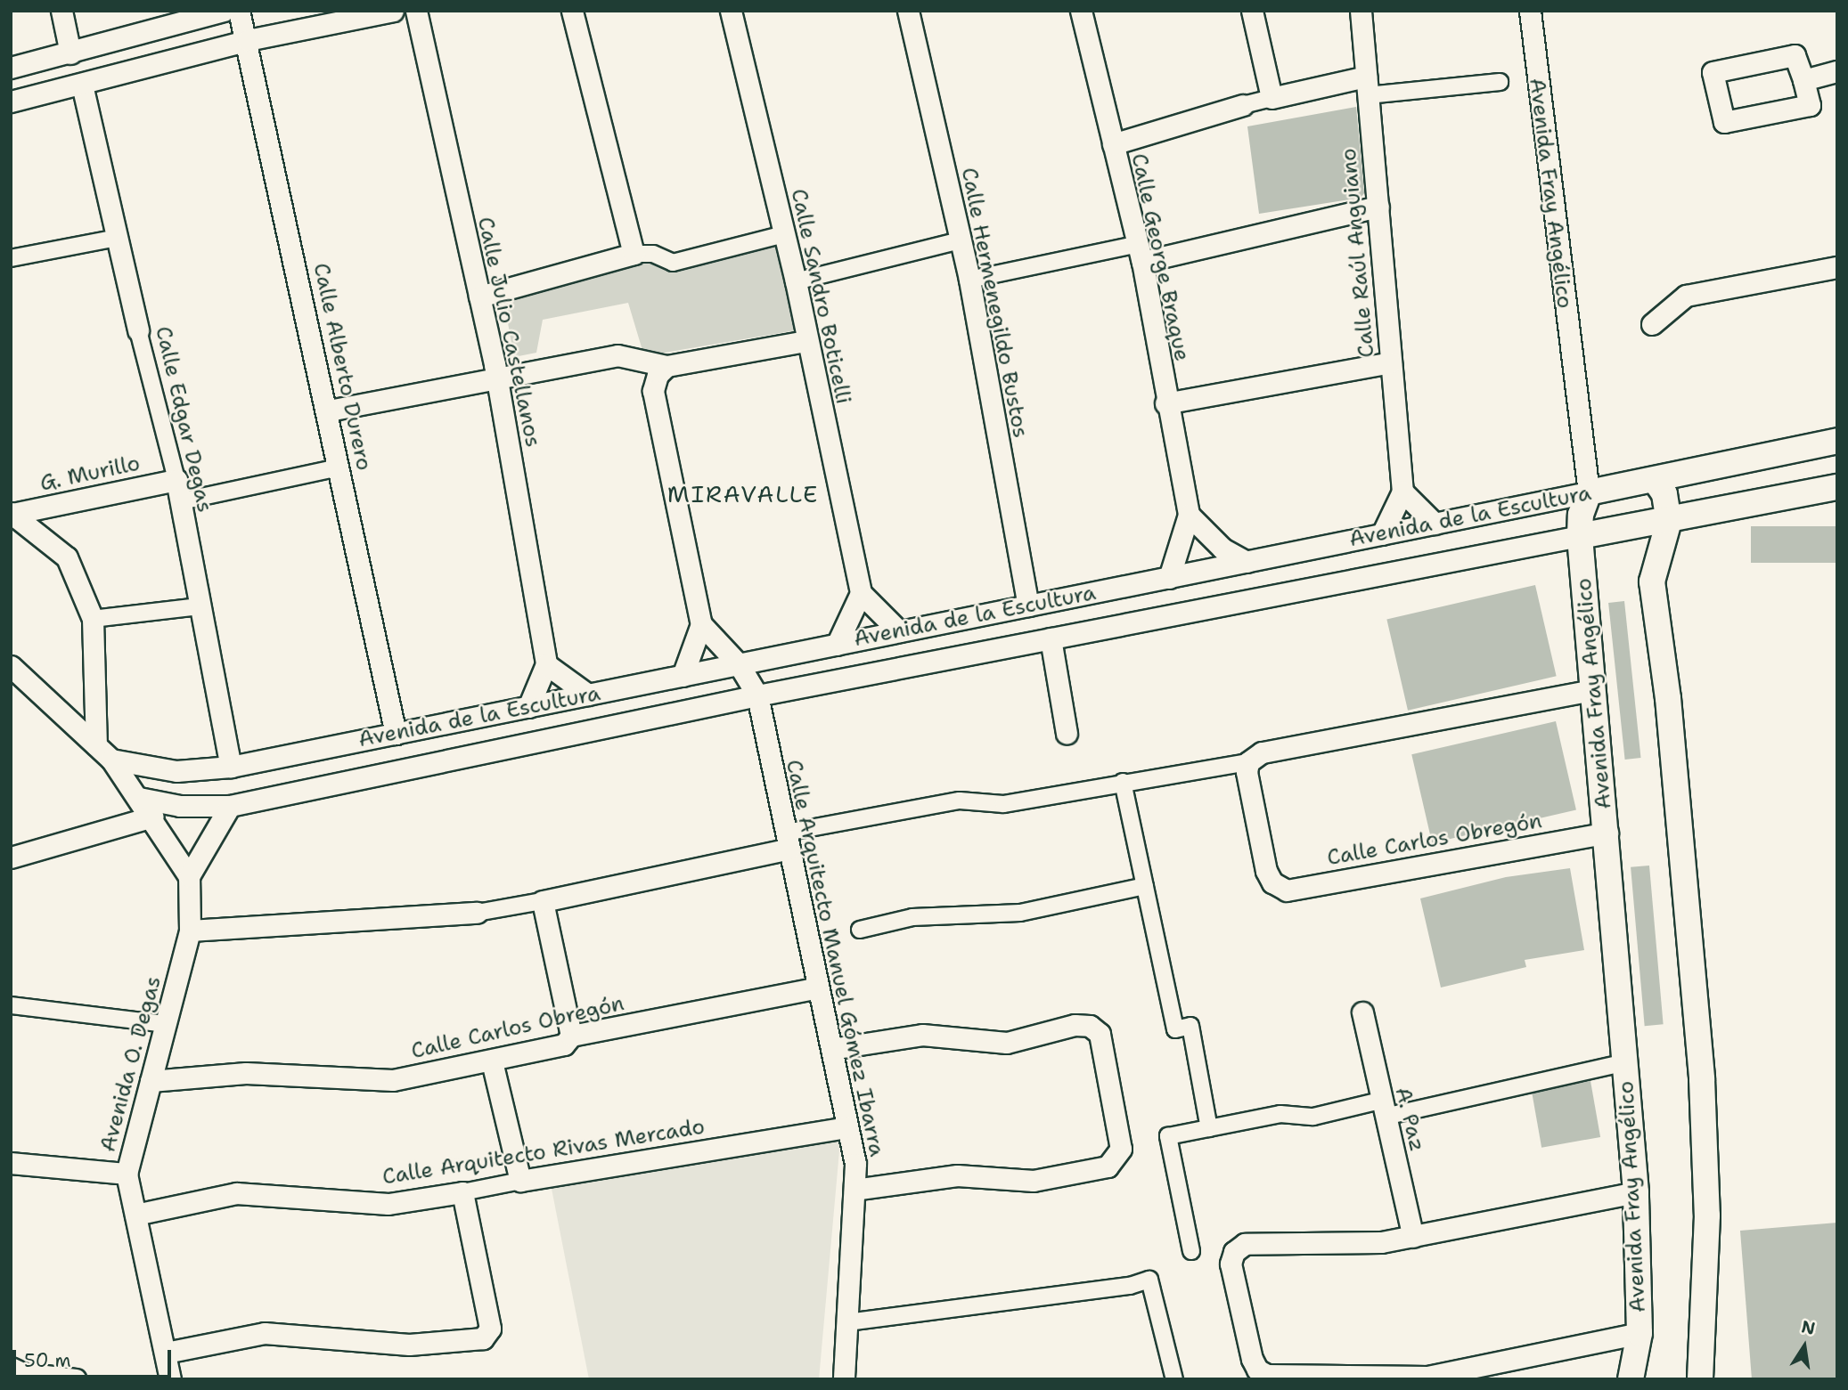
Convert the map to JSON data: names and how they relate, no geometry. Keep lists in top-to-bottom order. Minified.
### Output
{"streets":{"street":["Avenida Fray Angélico","Calle Raúl Anguiano","Calle George Braque","Calle Sandro Boticelli","Calle Hermenegildo Bustos","Calle Julio Castellanos","Calle Alberto Durero","Calle Edgar Degas","G. Murillo","Avenida de la Escultura","Calle Carlos Obregón","Calle Arquitecto Manuel Gómez Ibarra","Avenida O. Degas","A. Paz","Calle Arquitecto Rivas Mercado"]},"crossings":[["Avenida Fray Angélico","Avenida de la Escultura"],["Avenida Fray Angélico","Calle Carlos Obregón"],["Calle Raúl Anguiano","Avenida de la Escultura"],["Calle George Braque","Avenida de la Escultura"],["Calle Hermenegildo Bustos","Avenida de la Escultura"],["Calle Alberto Durero","Avenida de la Escultura"],["Calle Edgar Degas","G. Murillo"],["Calle Edgar Degas","Avenida de la Escultura"],["Avenida de la Escultura","Calle Arquitecto Manuel Gómez Ibarra"],["Calle Carlos Obregón","Calle Arquitecto Manuel Gómez Ibarra"],["Calle Carlos Obregón","Avenida O. Degas"],["Calle Arquitecto Manuel Gómez Ibarra","Calle Arquitecto Rivas Mercado"],["Avenida O. Degas","Calle Arquitecto Rivas Mercado"]],"districts":["MIRAVALLE"],"scale_bar":"50 m","north":"top"}
